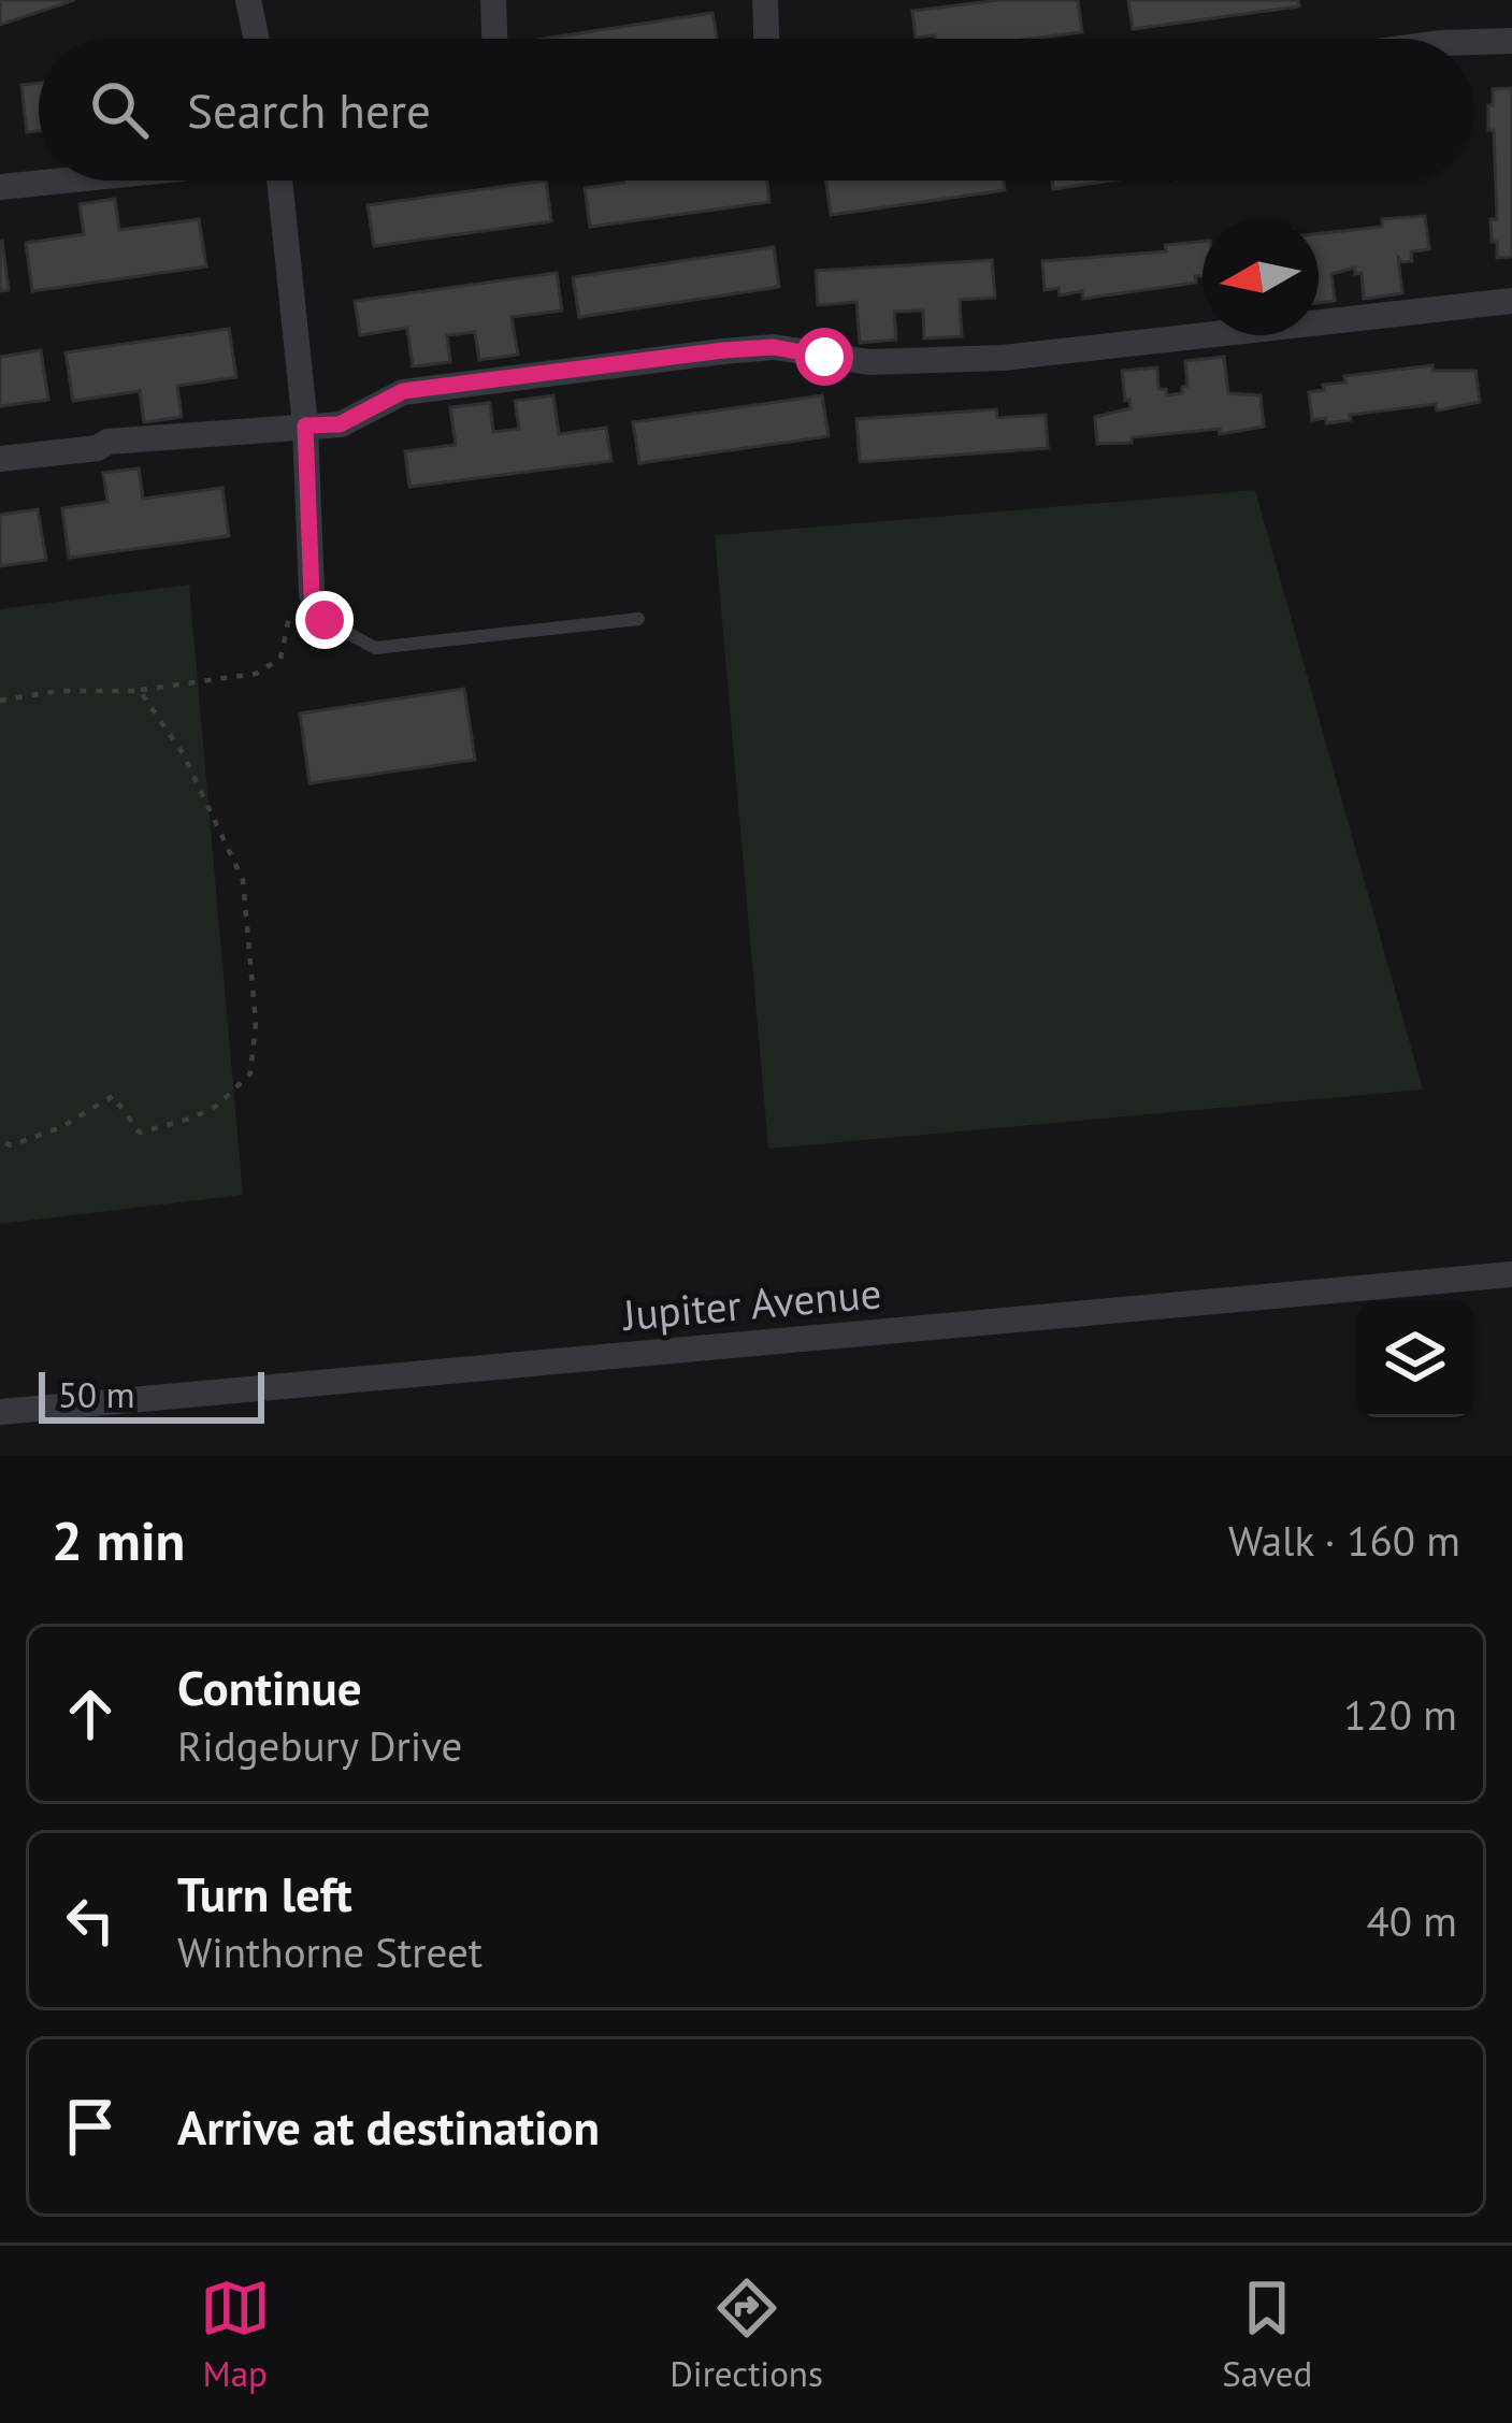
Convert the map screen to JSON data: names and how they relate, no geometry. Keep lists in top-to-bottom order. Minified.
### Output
{"streets":{"street":["Jupiter Avenue"]},"scale_bar":"50 m","north":"left","page":{"search":"Search here","scale":"50 m","heading":["2 min","Walk · 160 m"],"list":[["Continue","Ridgebury Drive","120 m"],["Turn left","Winthorne Street","40 m"],"Arrive at destination"],"nav":["Map","Directions","Saved"]}}
